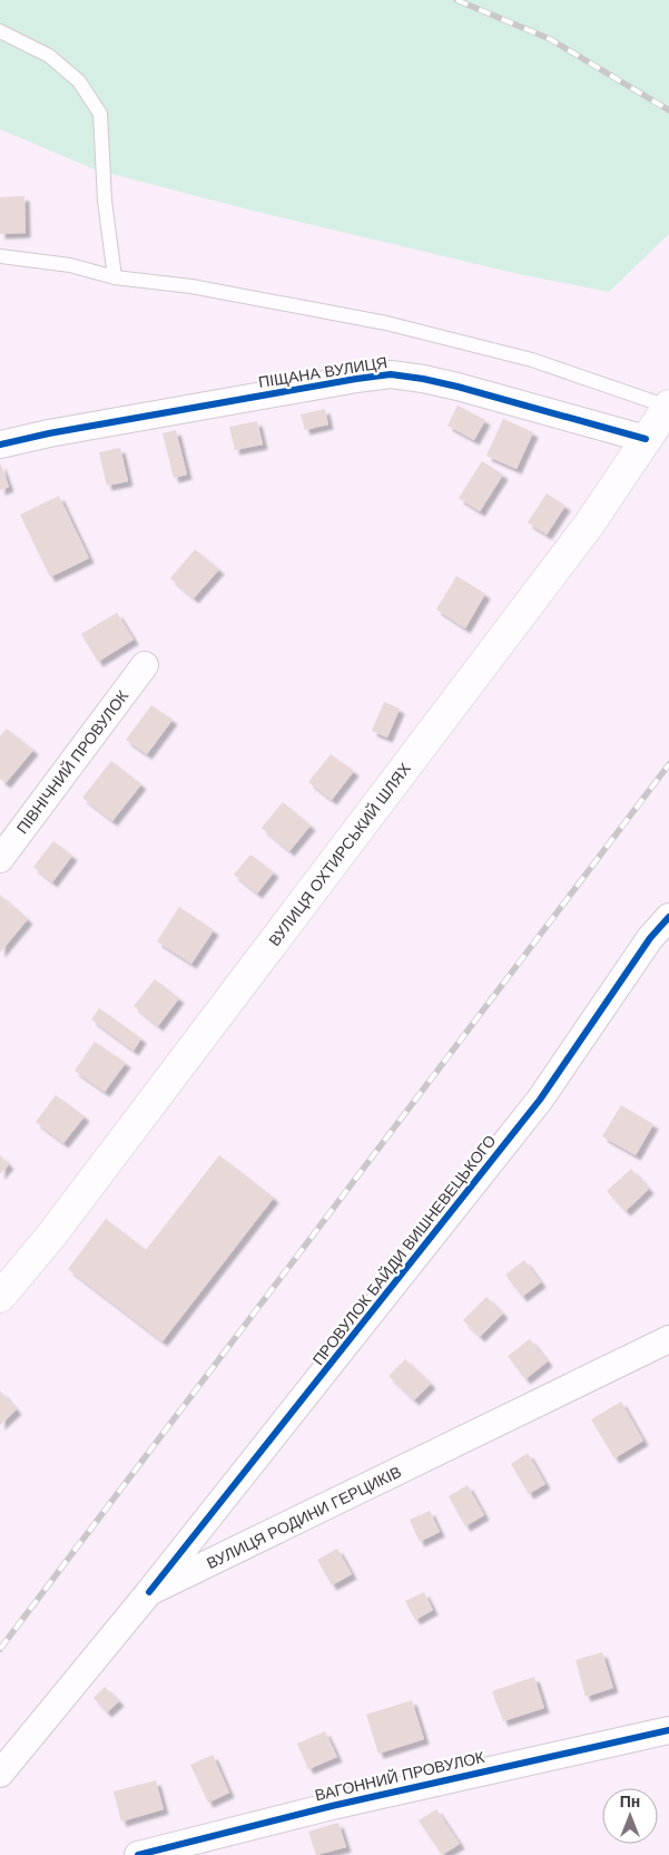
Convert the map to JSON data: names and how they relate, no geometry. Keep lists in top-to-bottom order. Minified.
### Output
{"streets":{"main road":["ВУЛИЦЯ ОХТИРСЬКИЙ ШЛЯХ"],"street":["ПІЩАНА ВУЛИЦЯ","ПІВНІЧНИЙ ПРОВУЛОК","ПРОВУЛОК БАЙДИ ВИШНЕВЕЦЬКОГО","ВУЛИЦЯ РОДИНИ ГЕРЦИКІВ","ВАГОННИЙ ПРОВУЛОК"]},"crossings":[["ПІЩАНА ВУЛИЦЯ","ВУЛИЦЯ ОХТИРСЬКИЙ ШЛЯХ"],["ПРОВУЛОК БАЙДИ ВИШНЕВЕЦЬКОГО","ВУЛИЦЯ РОДИНИ ГЕРЦИКІВ"]],"north":"top"}
